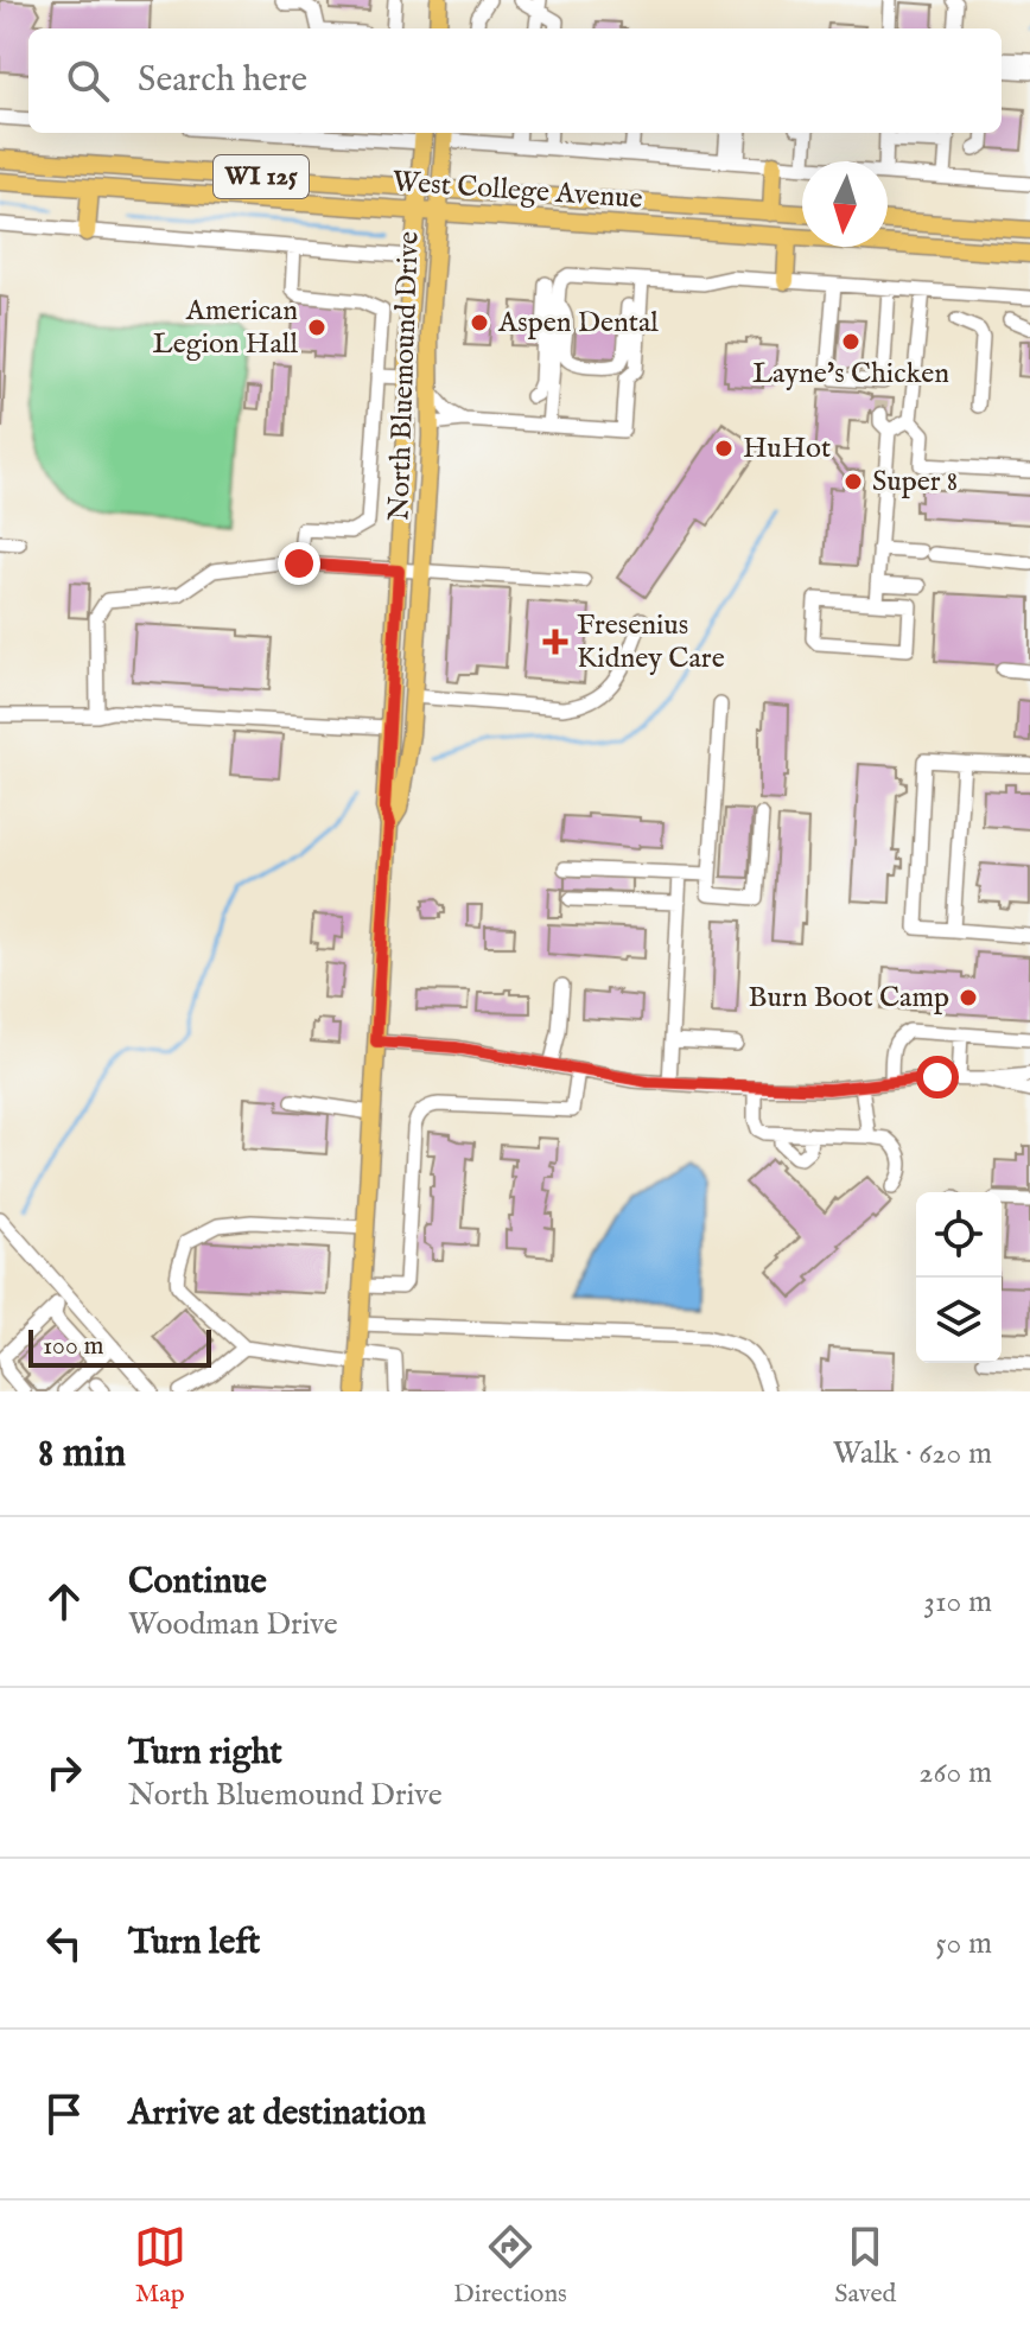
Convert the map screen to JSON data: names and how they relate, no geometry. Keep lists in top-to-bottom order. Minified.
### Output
{"streets":{"main road":["WI 125","West College Avenue","North Bluemound Drive"]},"crossings":[["West College Avenue","North Bluemound Drive"]],"places":{"other":["Aspen Dental","American Legion Hall","Layne's Chicken","HuHot","Super 8","Burn Boot Camp"],"health":["Fresenius Kidney Care"]},"scale_bar":"100 m","north":"bottom","page":{"search":"Search here","scale":"100 m","heading":["8 min","Walk · 620 m"],"list":[["Continue","Woodman Drive","310 m"],["Turn right","North Bluemound Drive","260 m"],["Turn left","50 m"],"Arrive at destination"],"nav":["Map","Directions","Saved"]}}
